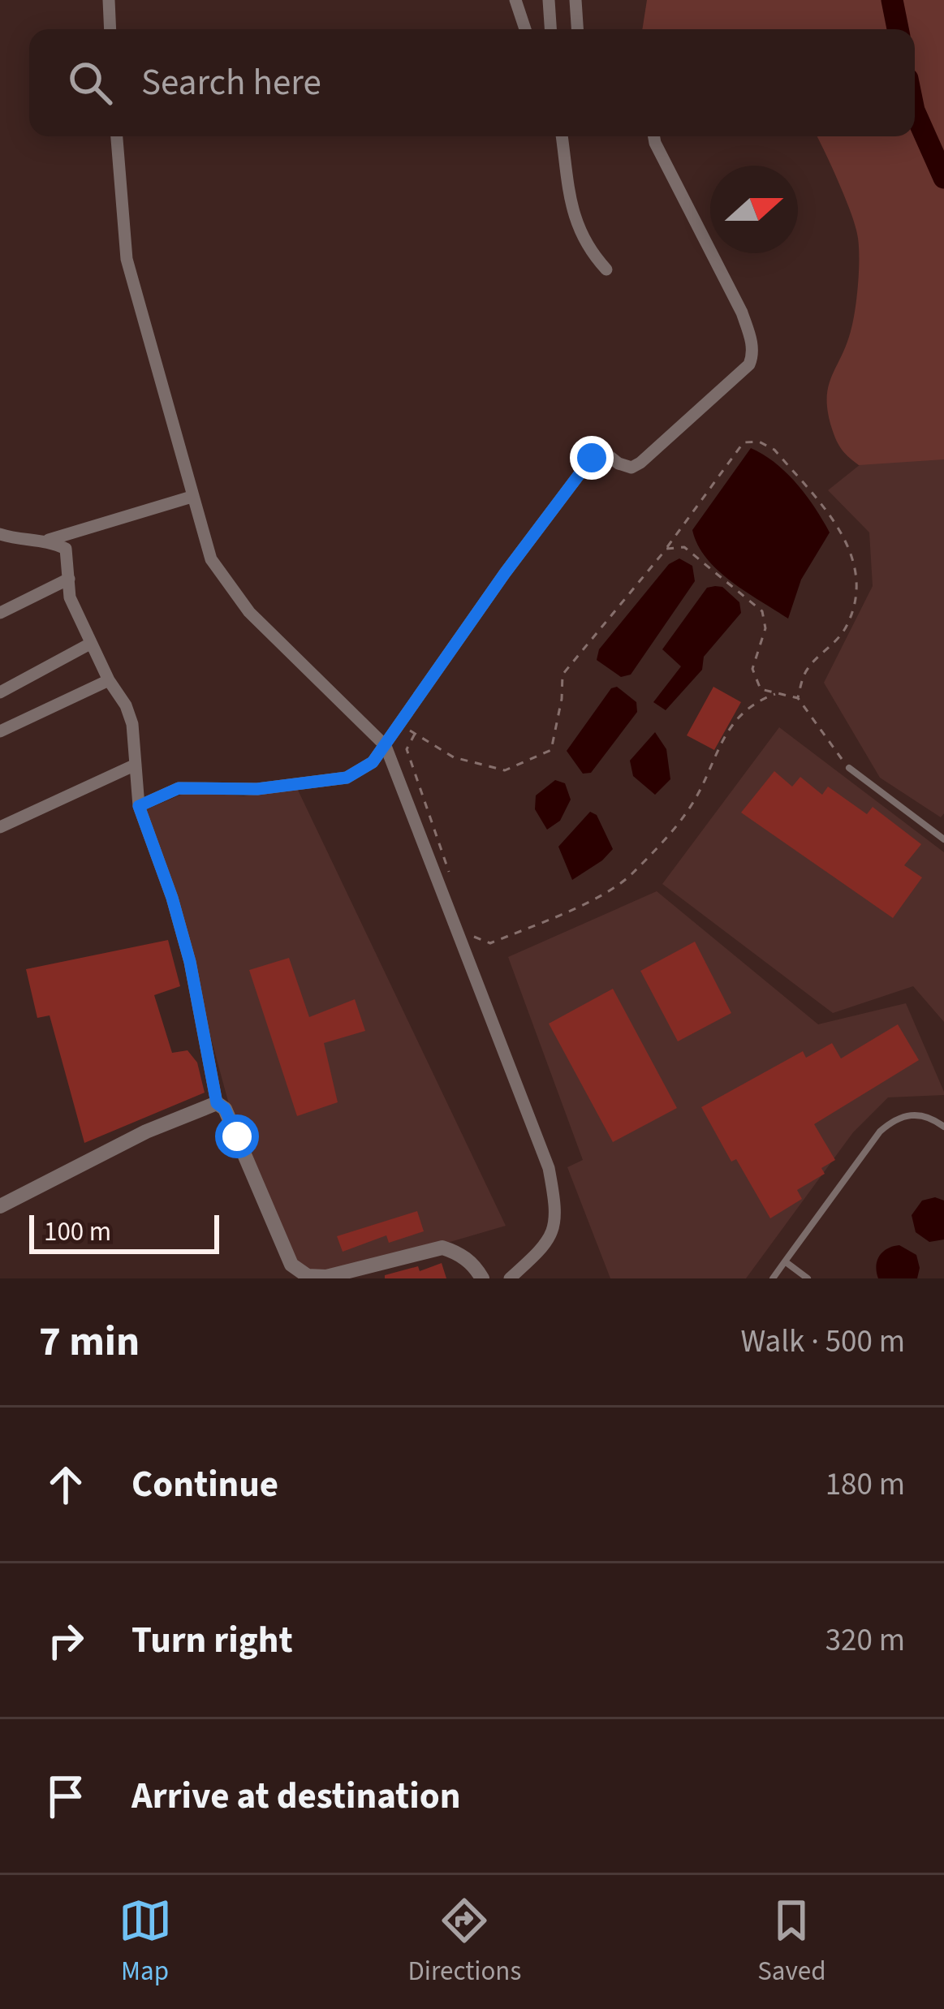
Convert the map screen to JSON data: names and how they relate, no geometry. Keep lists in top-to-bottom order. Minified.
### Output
{"scale_bar":"100 m","north":"right","page":{"search":"Search here","scale":"100 m","heading":["7 min","Walk · 500 m"],"list":[["Continue","180 m"],["Turn right","320 m"],"Arrive at destination"],"nav":["Map","Directions","Saved"]}}
